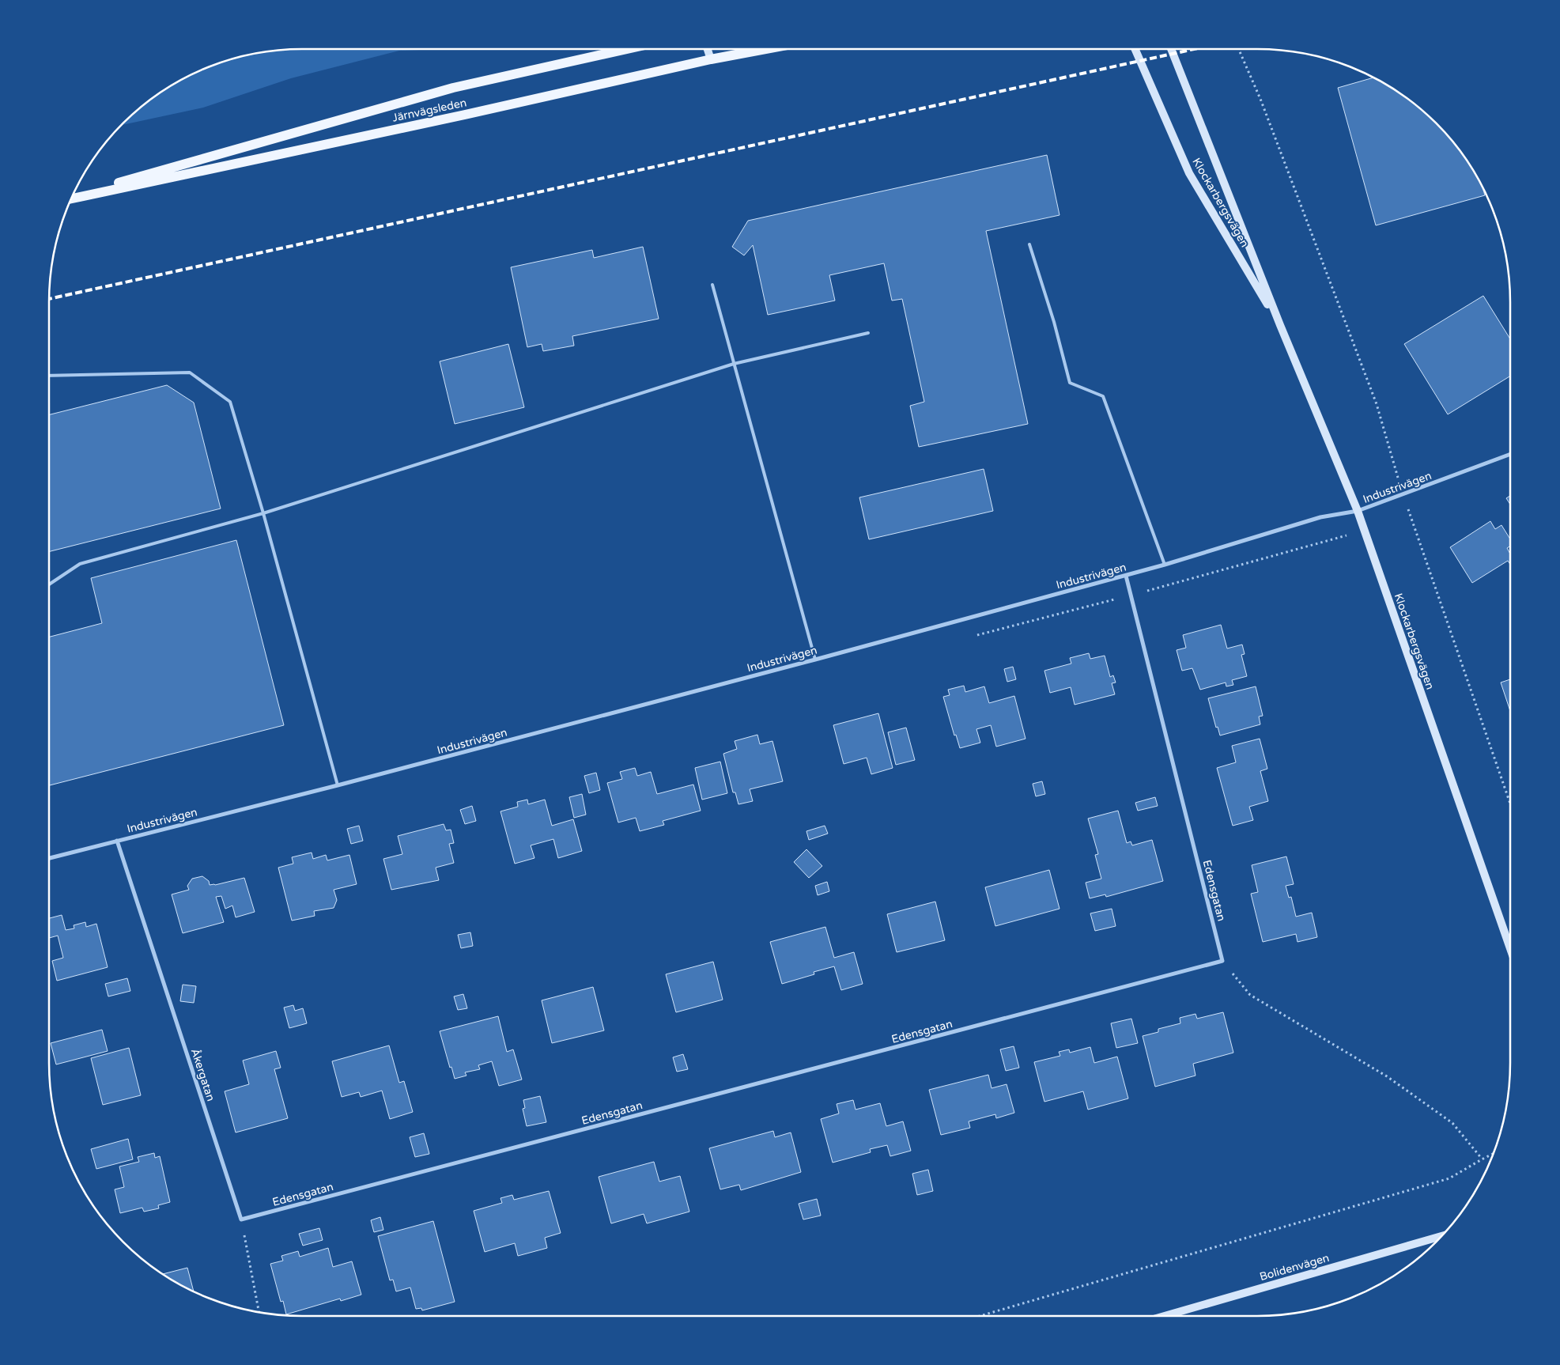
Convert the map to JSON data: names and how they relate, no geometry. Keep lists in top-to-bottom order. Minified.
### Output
{"streets":{"main road":["Järnvägsleden","Klockarbergsvägen","Bolidenvägen"],"street":["Industrivägen","Edensgatan","Åkergatan"]},"crossings":[["Klockarbergsvägen","Industrivägen"],["Industrivägen","Edensgatan"],["Industrivägen","Åkergatan"],["Edensgatan","Åkergatan"]]}
